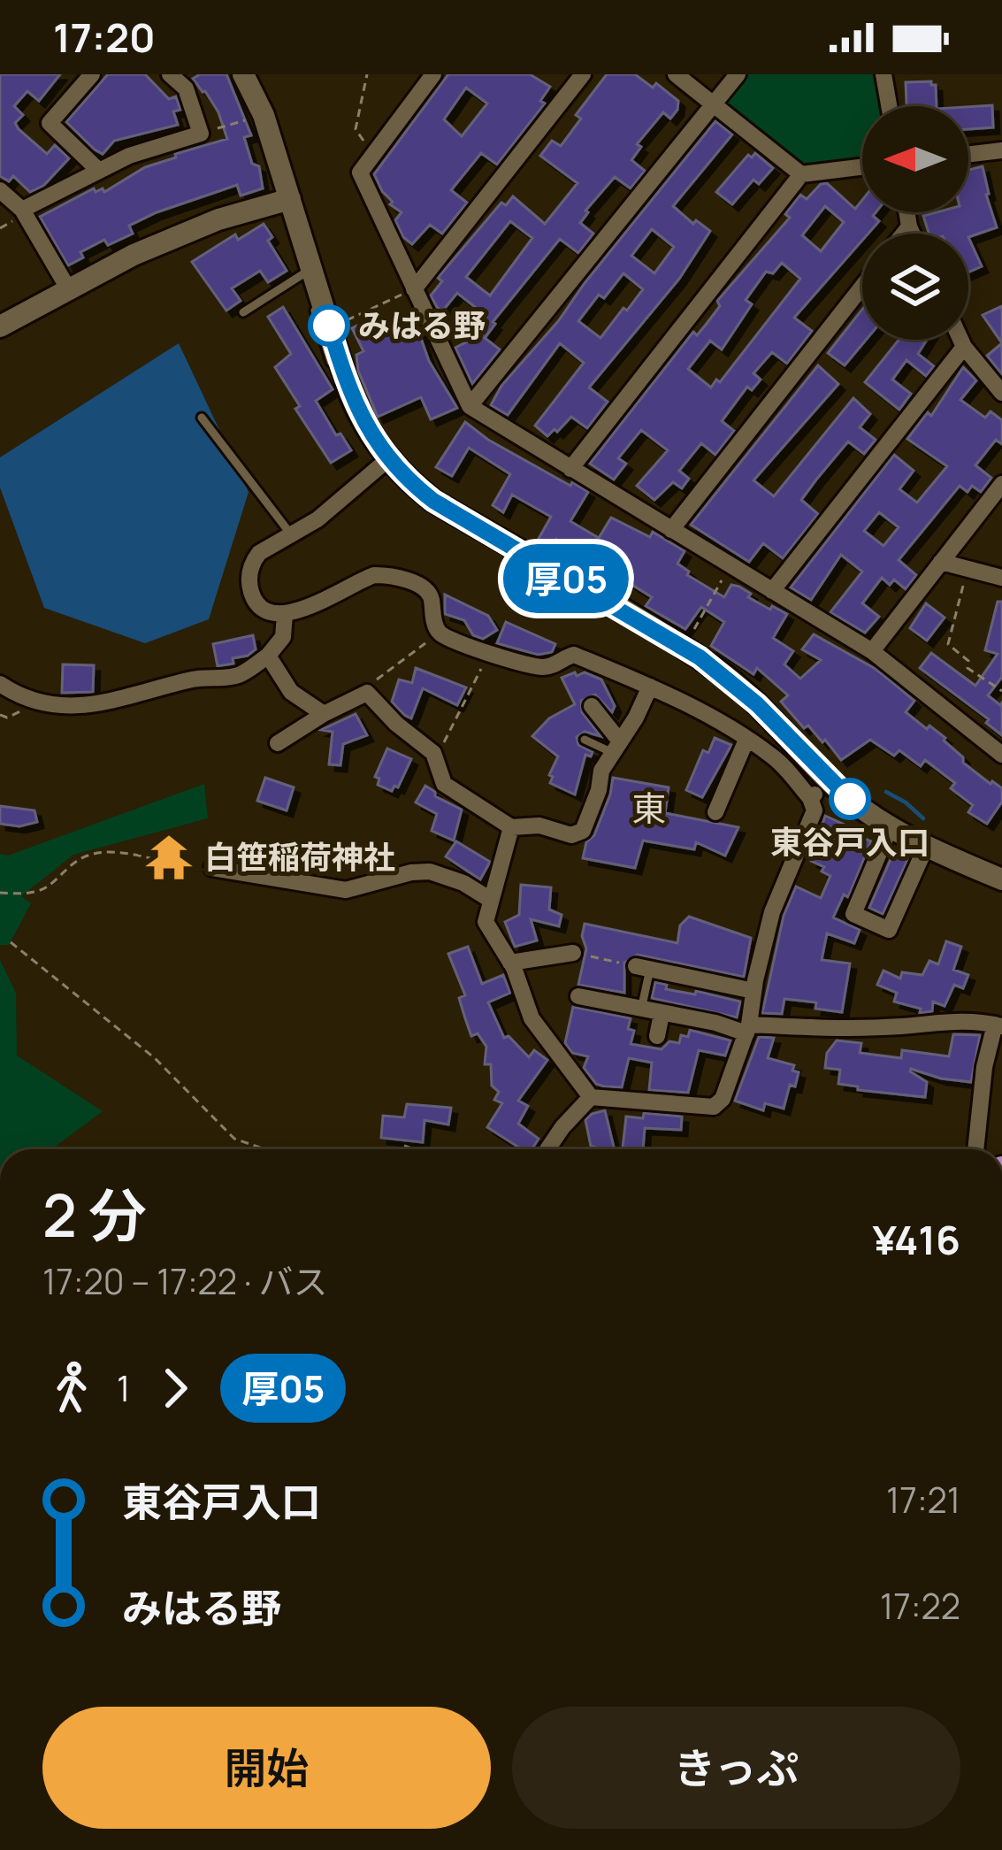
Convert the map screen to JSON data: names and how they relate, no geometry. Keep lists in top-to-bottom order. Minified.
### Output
{"districts":["東"],"places":{"other":["みはる野","東谷戸入口"],"temple":["白笹稲荷神社"]},"lines":["bus line 厚05"],"north":"left","page":{"status":"17:20","on_map":"厚05","heading":["2 分","17:20 – 17:22 · バス","¥416"],"legs":["1","厚05"],"list":[{"name":"東谷戸入口","value":"17:21"},{"name":"みはる野","value":"17:22"}],"buttons":["開始","きっぷ"]}}
